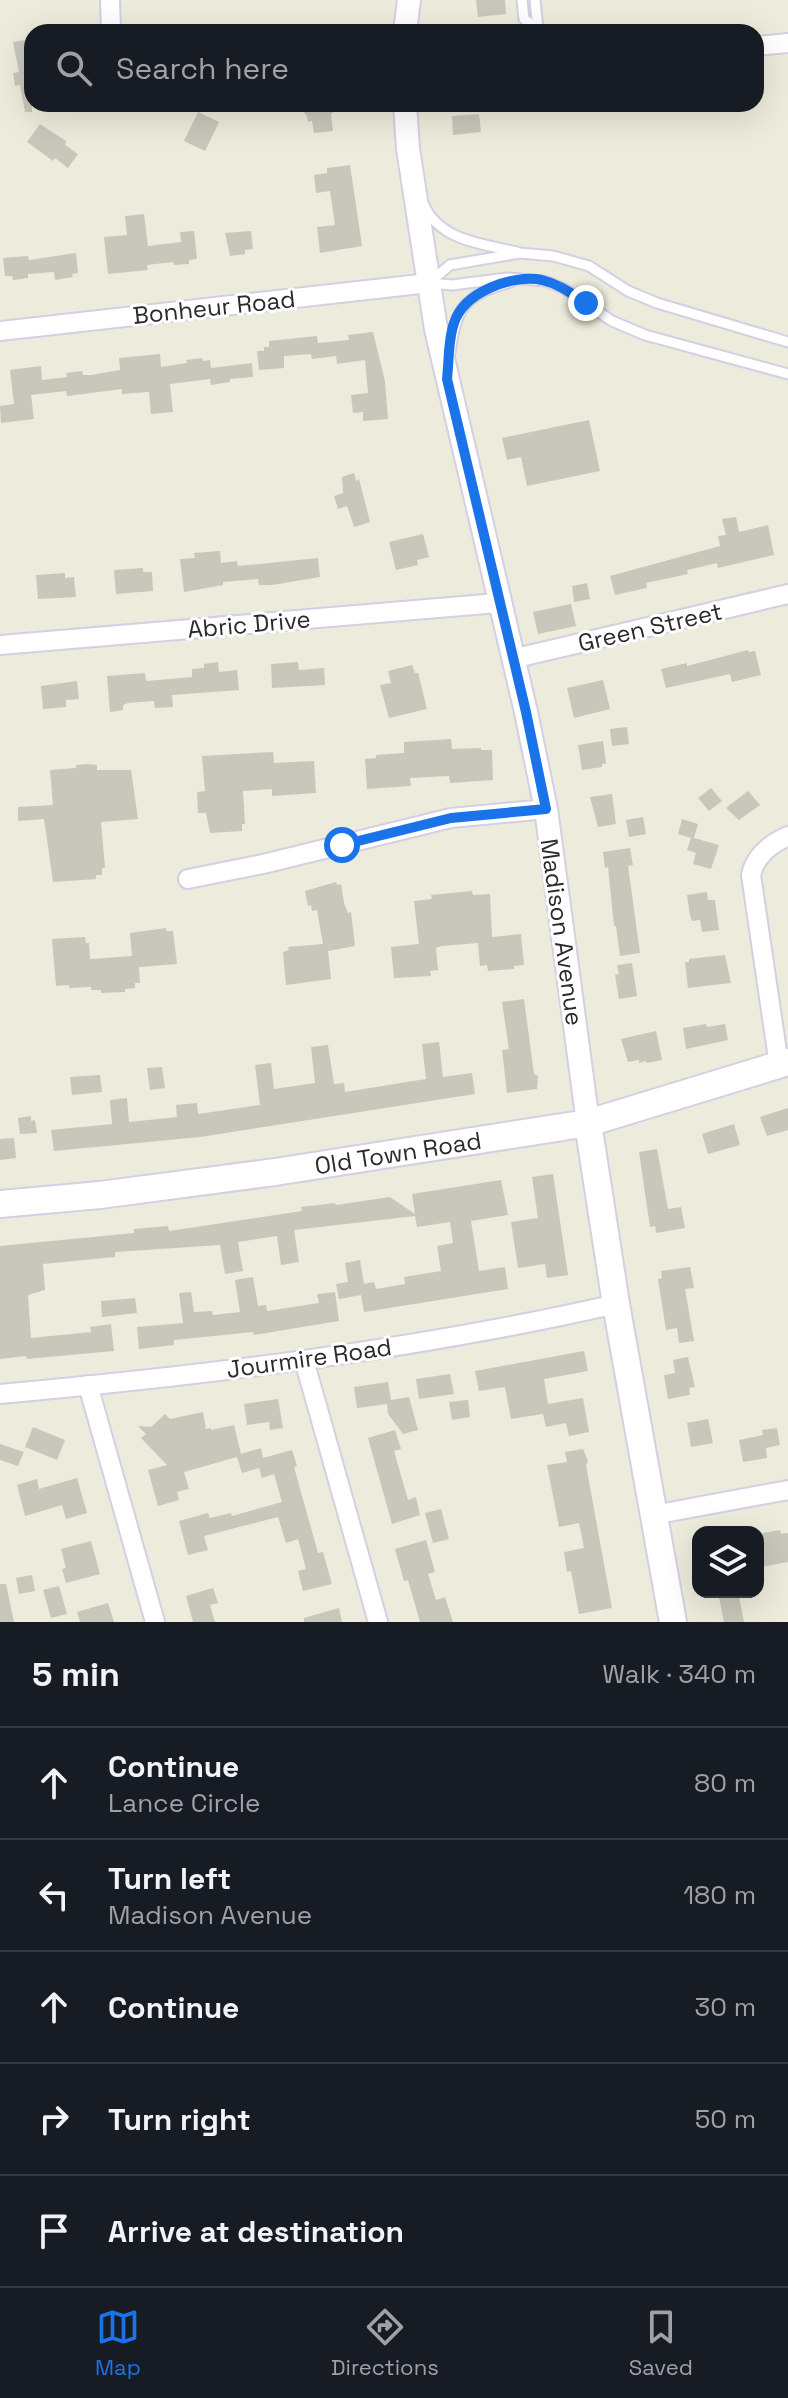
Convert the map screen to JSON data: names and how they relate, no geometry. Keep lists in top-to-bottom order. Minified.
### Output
{"streets":{"main road":["Madison Avenue","Old Town Road"],"street":["Bonheur Road","Abric Drive","Green Street","Jourmire Road"]},"crossings":[["Bonheur Road","Madison Avenue"],["Abric Drive","Madison Avenue"],["Green Street","Madison Avenue"],["Madison Avenue","Old Town Road"],["Madison Avenue","Jourmire Road"]],"page":{"search":"Search here","heading":["5 min","Walk · 340 m"],"list":[["Continue","Lance Circle","80 m"],["Turn left","Madison Avenue","180 m"],["Continue","30 m"],["Turn right","50 m"],"Arrive at destination"],"nav":["Map","Directions","Saved"]}}
